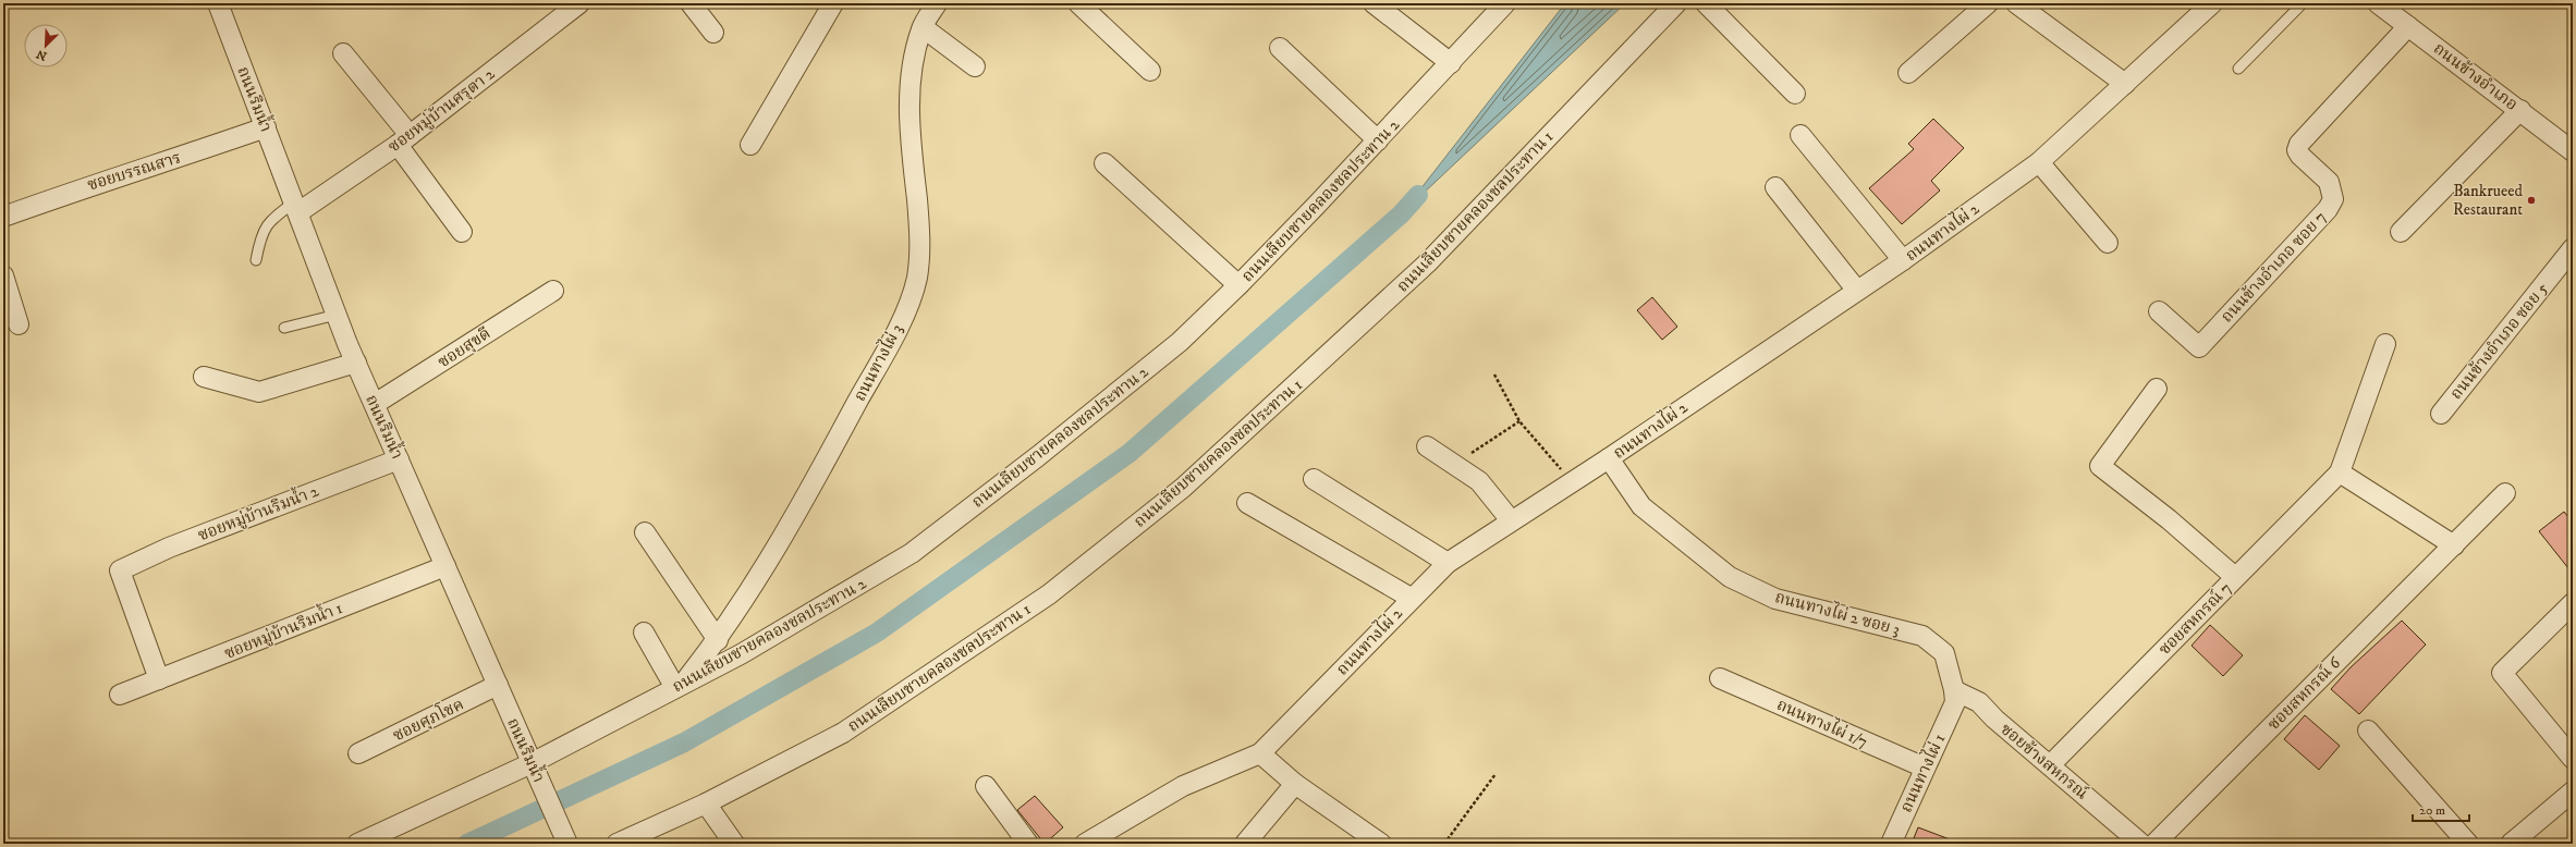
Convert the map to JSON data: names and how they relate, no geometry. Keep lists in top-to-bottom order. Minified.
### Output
{"streets":{"street":["ถนนข้างอำเภอ","ถนนริมน้ำ","ซอยหมู่บ้านศรุตา 2","ซอยบรรณสาร","ถนนเลียบชายคลองชลประทาน 2","ถนนเลียบชายคลองชลประทาน 1","ถนนทางไผ่ 2","ถนนข้างอำเภอ ซอย 7","ถนนข้างอำเภอ ซอย 5","ซอยสุขดี","ถนนทางไผ่ 3","ซอยหมู่บ้านริมน้ำ 2","ถนนทางไผ่ 2 ซอย 3","ซอยสหกรณ์ 7","ซอยหมู่บ้านริมน้ำ 1","ซอยสหกรณ์ 6","ซอยศุภโชค","ถนนทางไผ่ 1/7","ซอยข้างสหกรณ์","ถนนทางไผ่ 1"]},"crossings":[["ถนนข้างอำเภอ","ถนนข้างอำเภอ ซอย 7"],["ถนนริมน้ำ","ซอยหมู่บ้านศรุตา 2"],["ถนนริมน้ำ","ซอยบรรณสาร"],["ถนนริมน้ำ","ถนนเลียบชายคลองชลประทาน 2"],["ถนนริมน้ำ","ซอยสุขดี"],["ถนนริมน้ำ","ซอยหมู่บ้านริมน้ำ 2"],["ถนนริมน้ำ","ซอยหมู่บ้านริมน้ำ 1"],["ถนนริมน้ำ","ซอยศุภโชค"],["ถนนเลียบชายคลองชลประทาน 2","ถนนทางไผ่ 3"],["ถนนทางไผ่ 2","ถนนทางไผ่ 2 ซอย 3"],["ซอยหมู่บ้านริมน้ำ 2","ซอยหมู่บ้านริมน้ำ 1"],["ถนนทางไผ่ 2 ซอย 3","ซอยข้างสหกรณ์"],["ถนนทางไผ่ 2 ซอย 3","ถนนทางไผ่ 1"],["ซอยสหกรณ์ 7","ซอยข้างสหกรณ์"],["ถนนทางไผ่ 1/7","ถนนทางไผ่ 1"],["ซอยข้างสหกรณ์","ถนนทางไผ่ 1"]],"places":["Bankrueed Restaurant"],"scale_bar":"20 m","north":"bottom left"}
